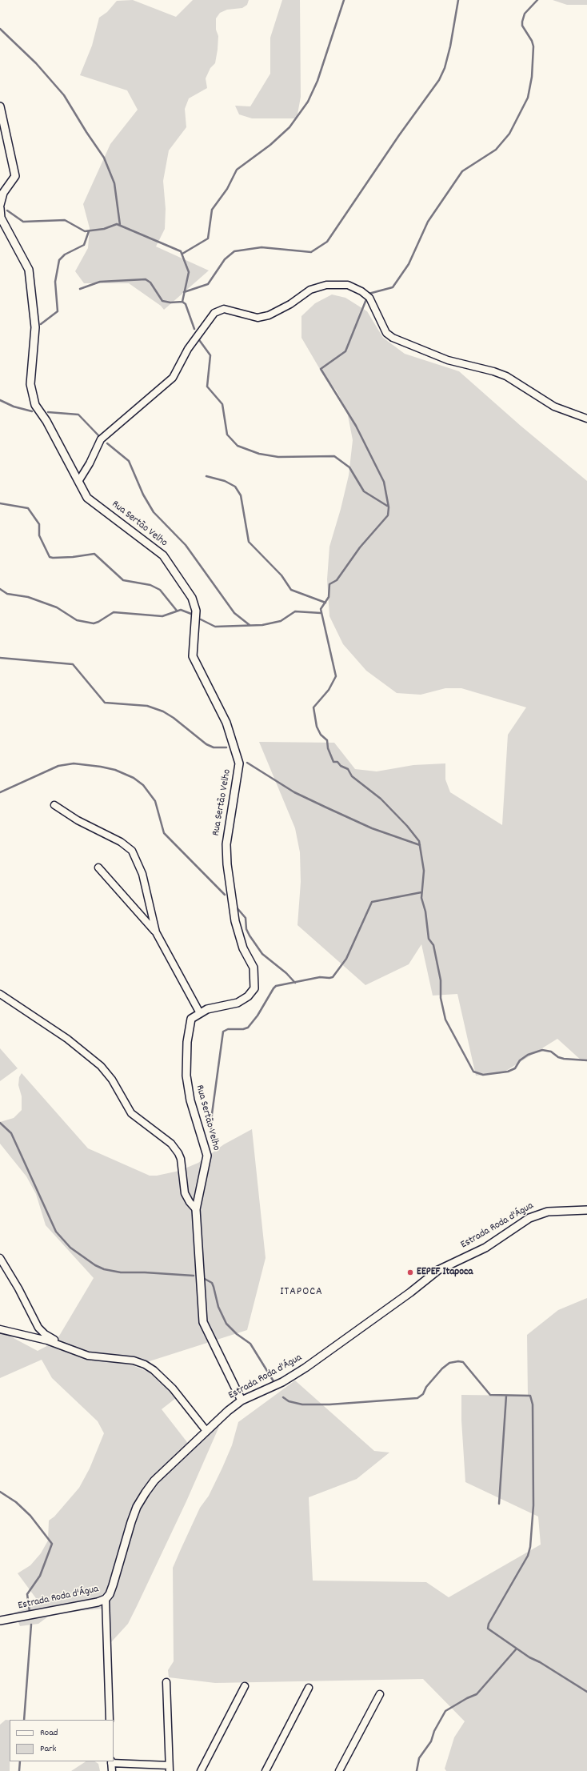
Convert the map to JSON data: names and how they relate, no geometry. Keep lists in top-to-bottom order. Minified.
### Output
{"streets":{"street":["Rua Sertão Velho","Estrada Roda d'Água"]},"crossings":[["Rua Sertão Velho","Estrada Roda d'Água"]],"districts":["ITAPOCA"],"places":["EEPEF Itapoca"],"legend":["Road","Park"]}
